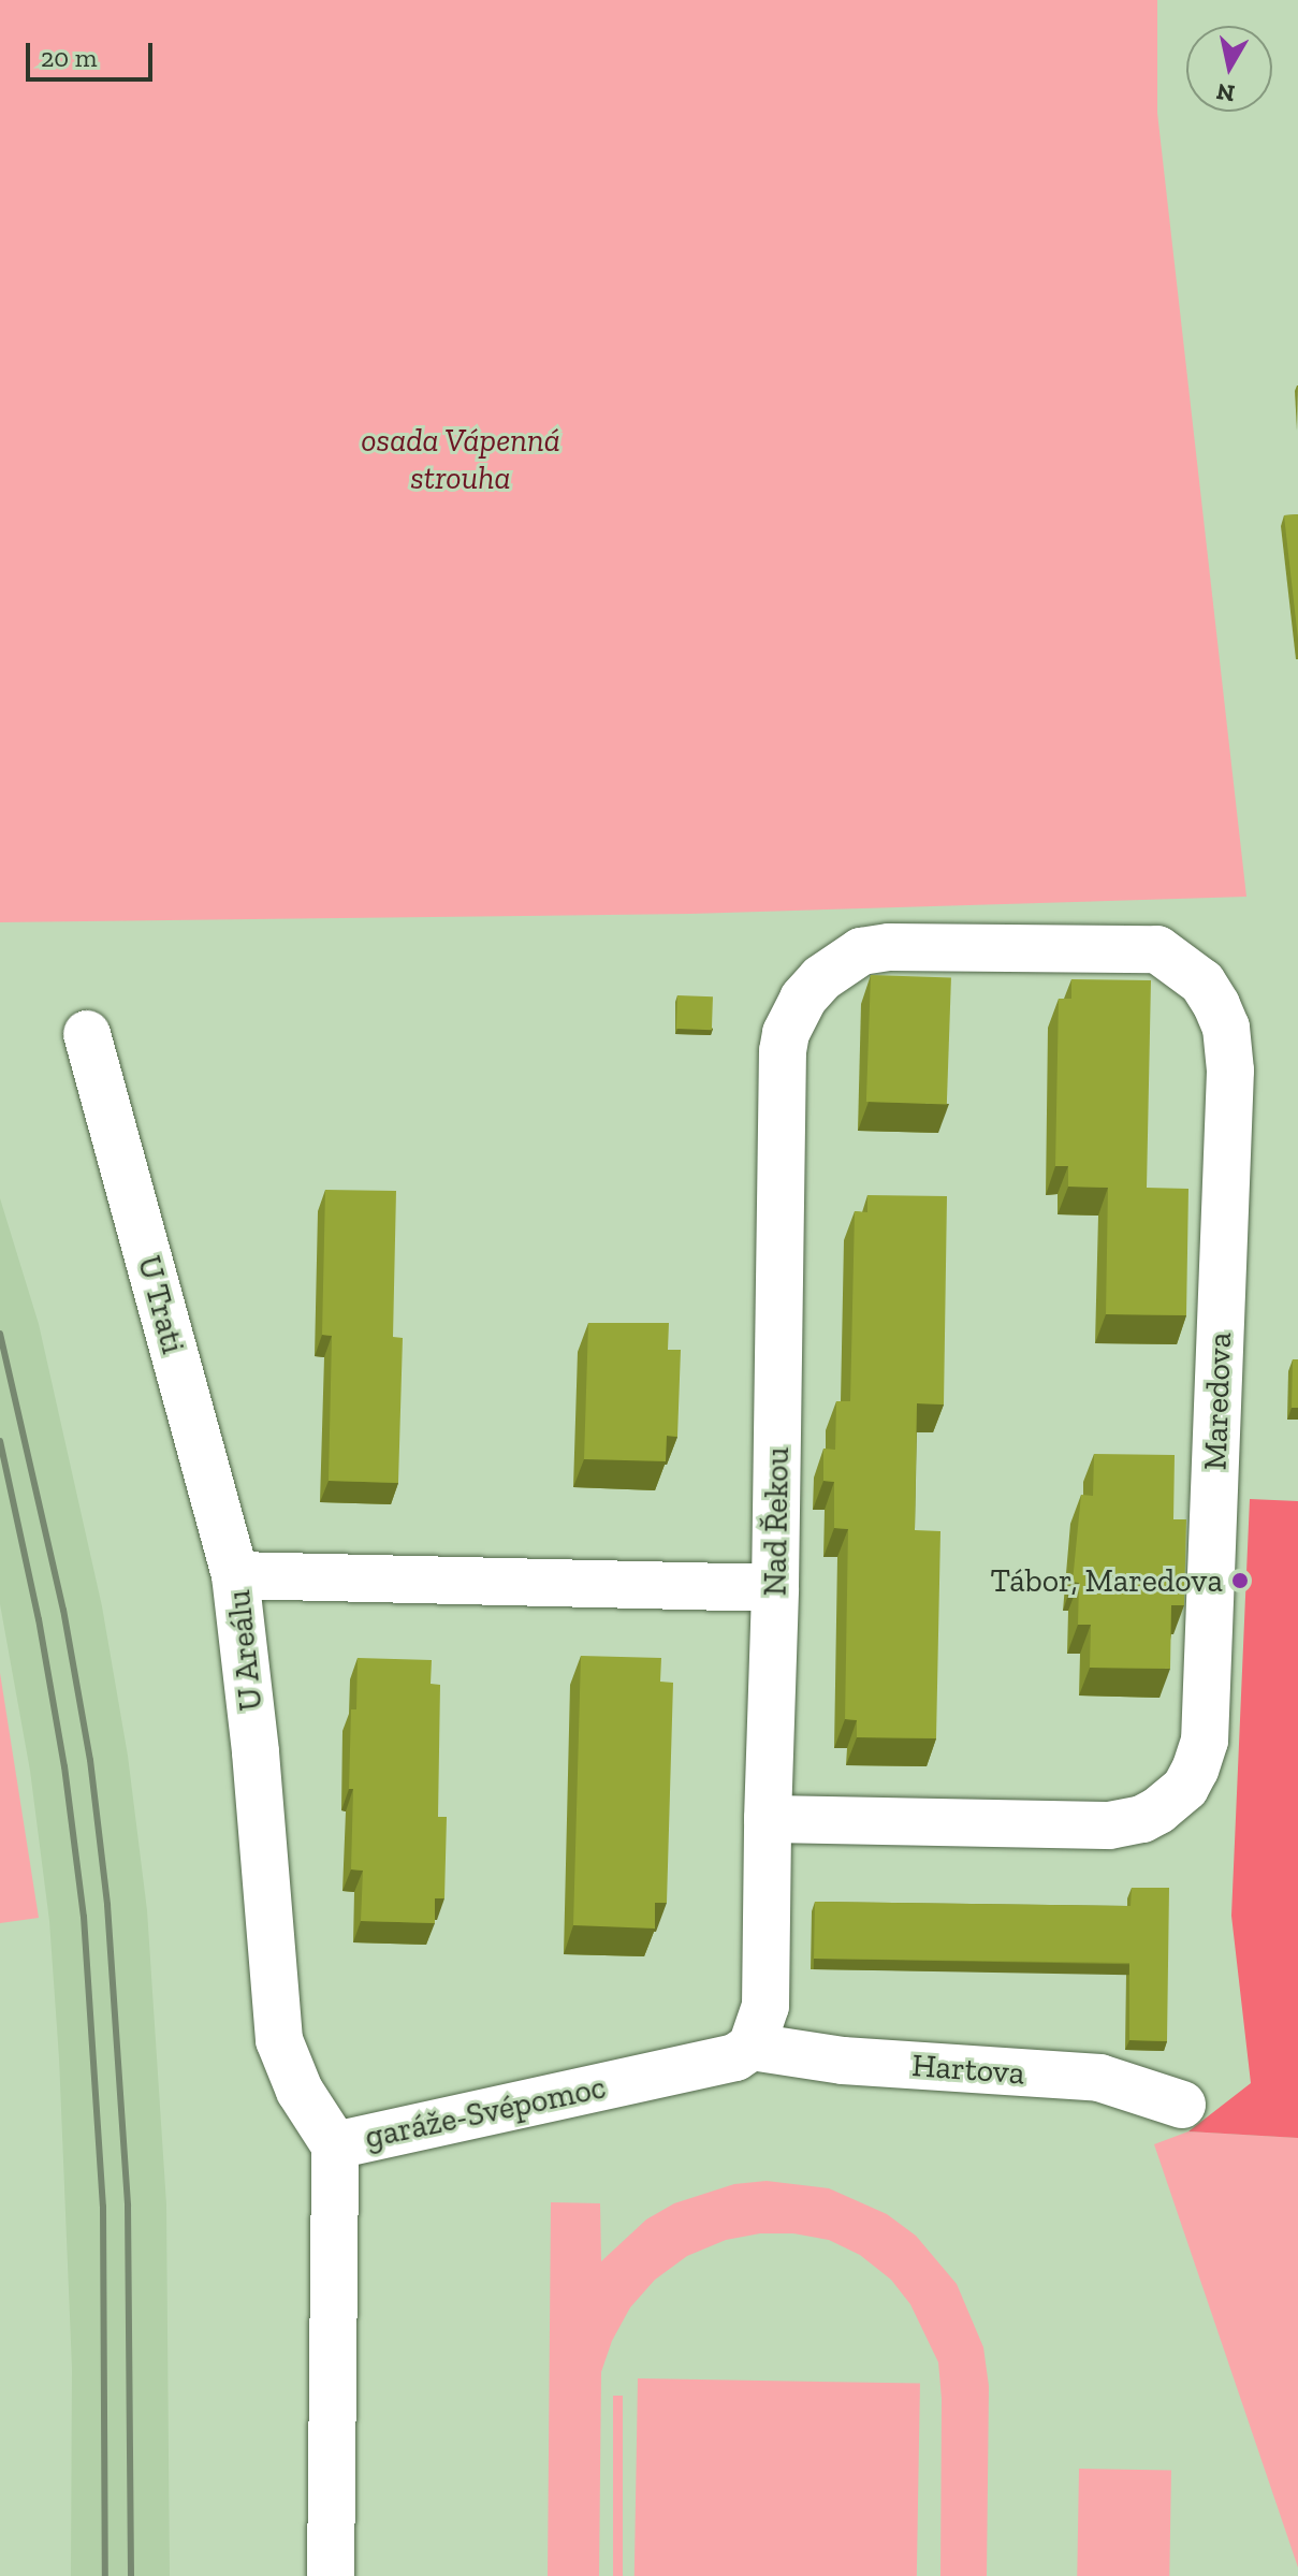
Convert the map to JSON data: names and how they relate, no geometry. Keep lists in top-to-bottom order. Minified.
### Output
{"streets":{"street":["U Trati","Maredova","Nad Řekou","U Areálu","Hartova","garáže-Svépomoc"]},"crossings":[["U Trati","U Areálu"],["Maredova","Nad Řekou"],["Nad Řekou","U Areálu"],["Nad Řekou","Hartova"],["Nad Řekou","garáže-Svépomoc"],["U Areálu","garáže-Svépomoc"],["Hartova","garáže-Svépomoc"]],"parks":["osada Vápenná strouha"],"places":["Tábor, Maredova"],"scale_bar":"20 m","north":"bottom"}
